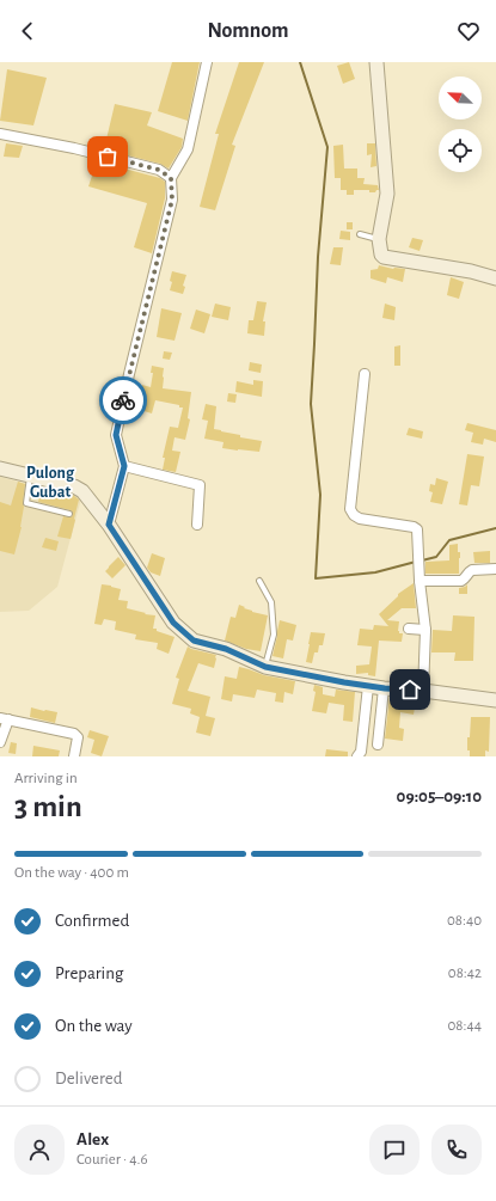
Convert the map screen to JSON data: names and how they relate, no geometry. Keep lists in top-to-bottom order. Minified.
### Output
{"districts":["Pulong Gubat"],"north":"top left","page":{"header":"Nomnom","heading":["3 min","Arriving in","09:05–09:10"],"panel":["Alex","Courier · 4.6"],"bar":"On the way · 400 m","list":[["Confirmed","08:40"],["Preparing","08:42"],["On the way","08:44"],"Delivered"]}}
